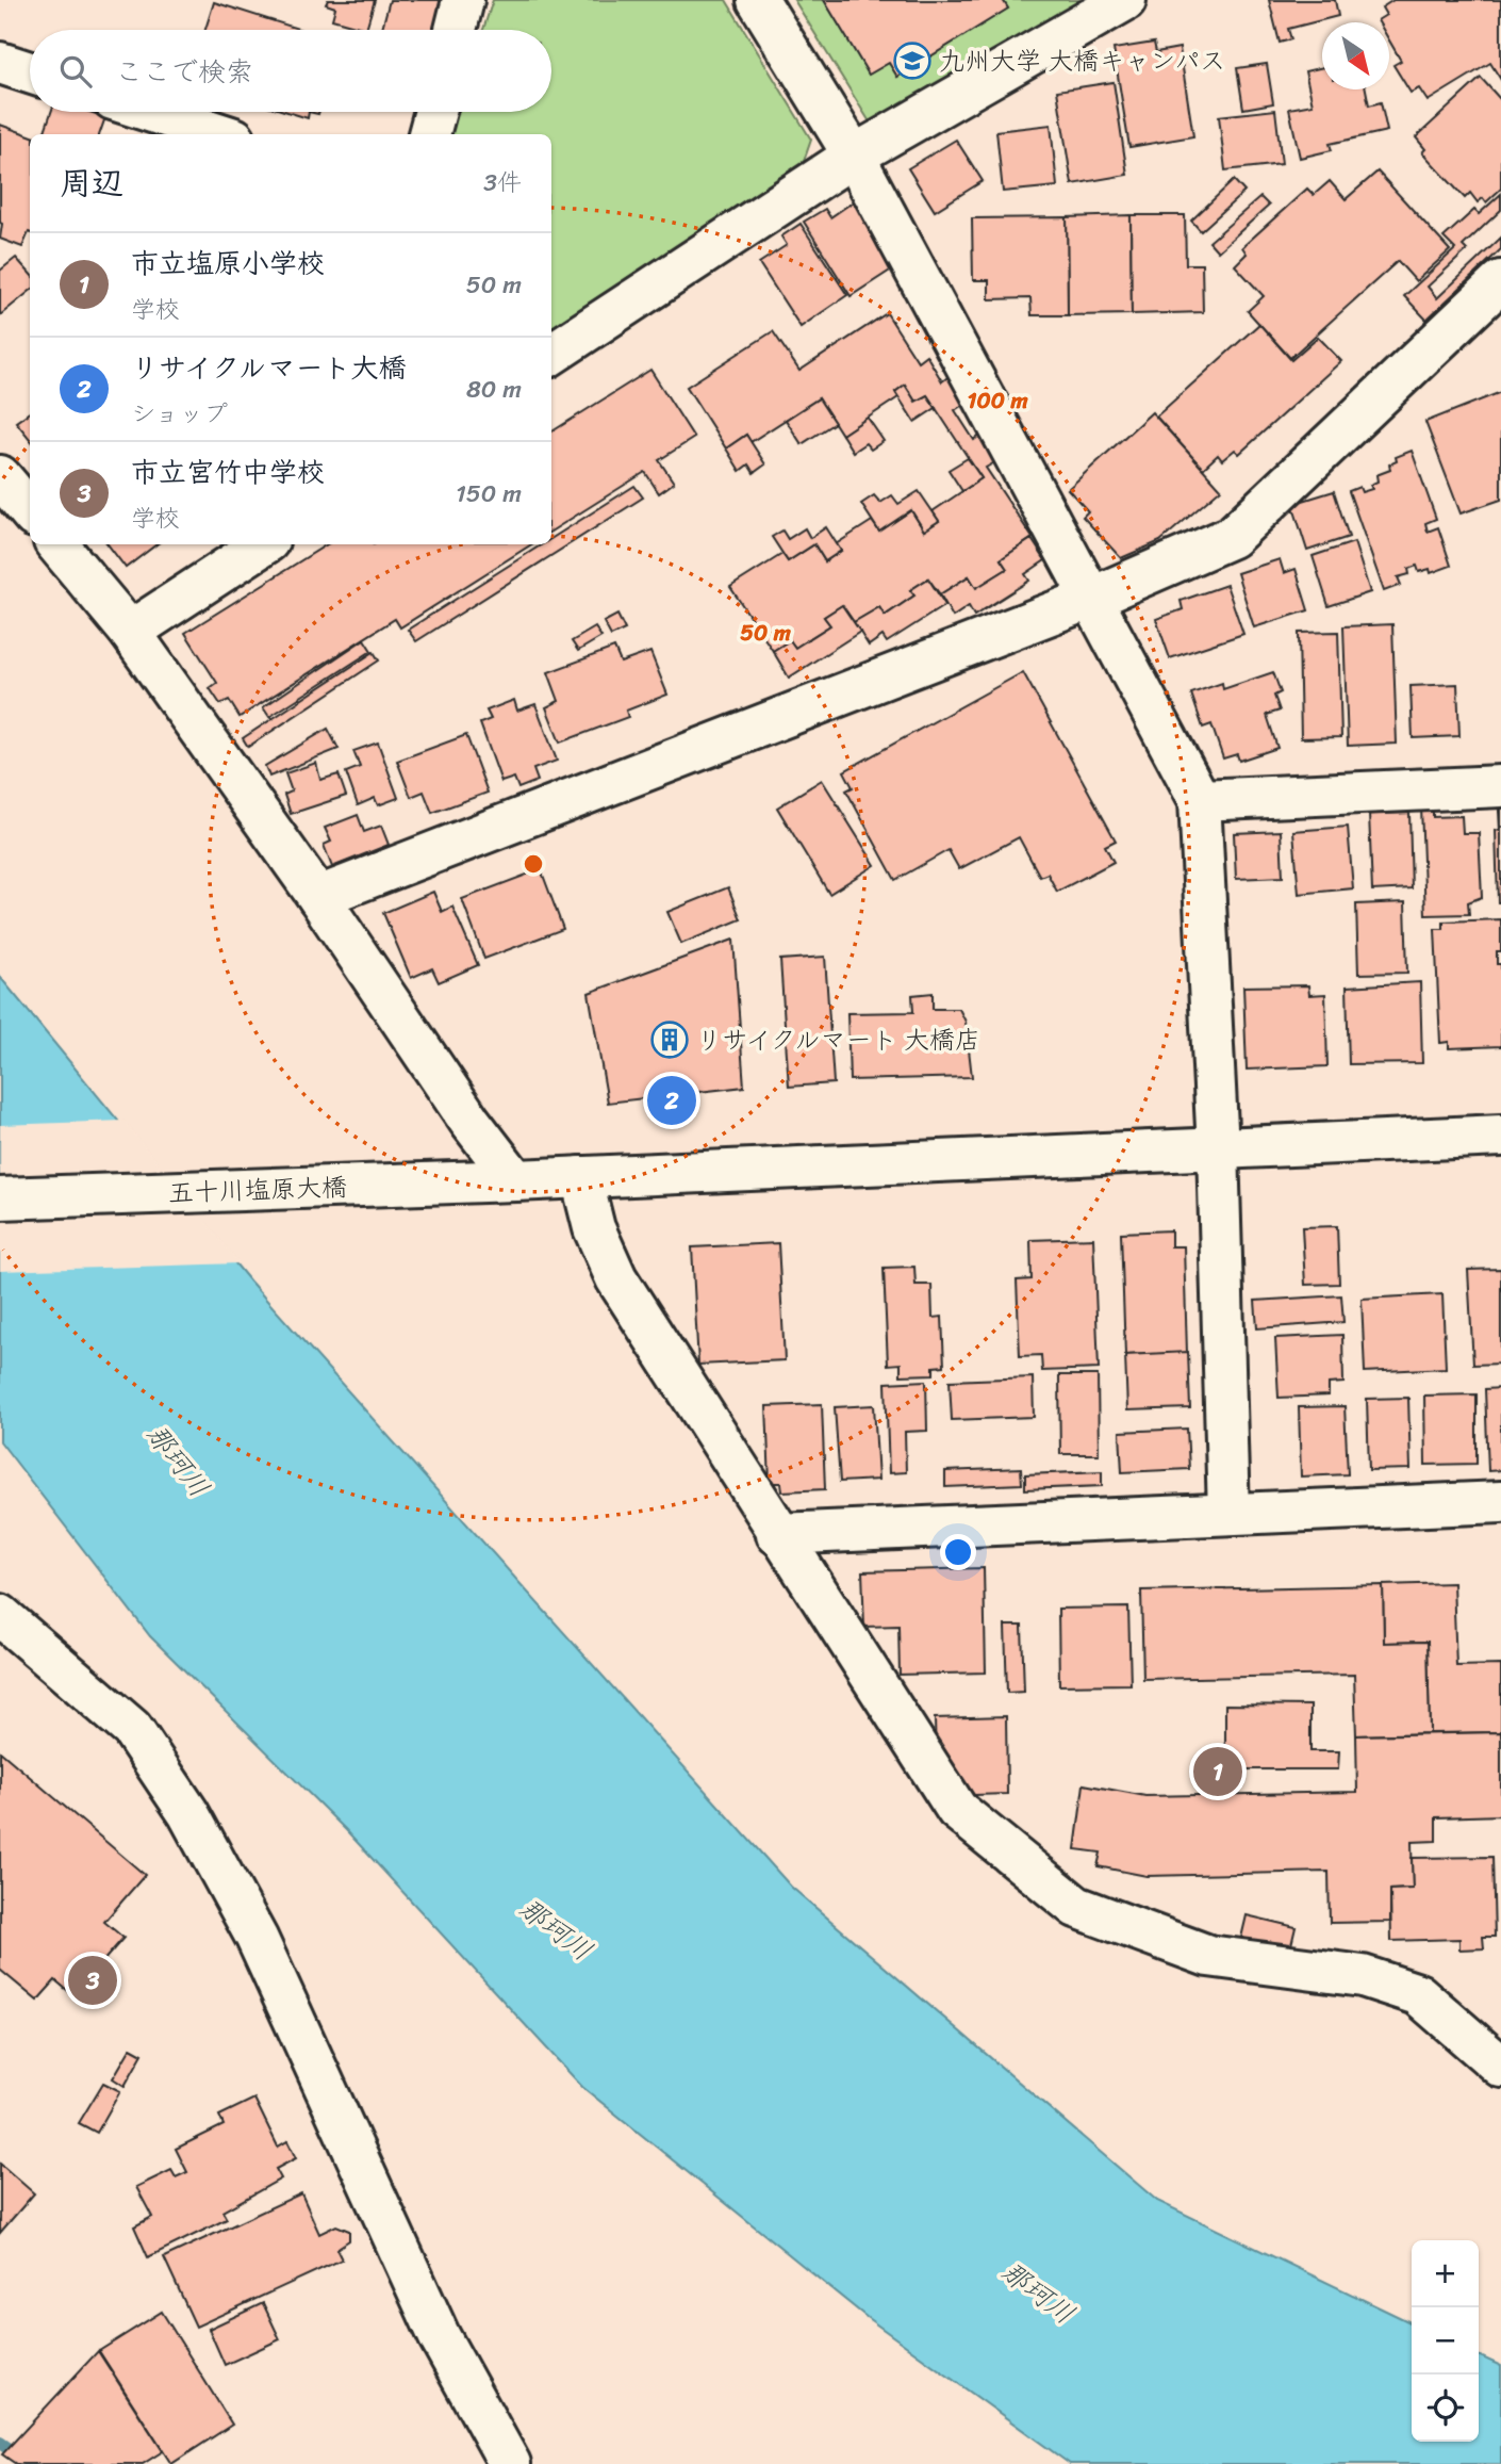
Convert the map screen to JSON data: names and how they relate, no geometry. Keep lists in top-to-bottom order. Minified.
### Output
{"streets":{"street":["五十川塩原大橋"]},"water":["那珂川"],"places":{"school or university":["九州大学 大橋キャンパス"],"building":["リサイクルマート 大橋店"]},"north":"bottom right","page":{"search":"ここで検索","heading":["周辺","3件"],"list":[{"mark":"1","name":"市立塩原小学校","note":"学校","value":"50 m"},{"mark":"2","name":"リサイクルマート大橋","note":"ショップ","value":"80 m"},{"mark":"3","name":"市立宮竹中学校","note":"学校","value":"150 m"}],"pins":["2","1","3"],"map_buttons":["+","−"]},"rings":["100 m","50 m"]}
